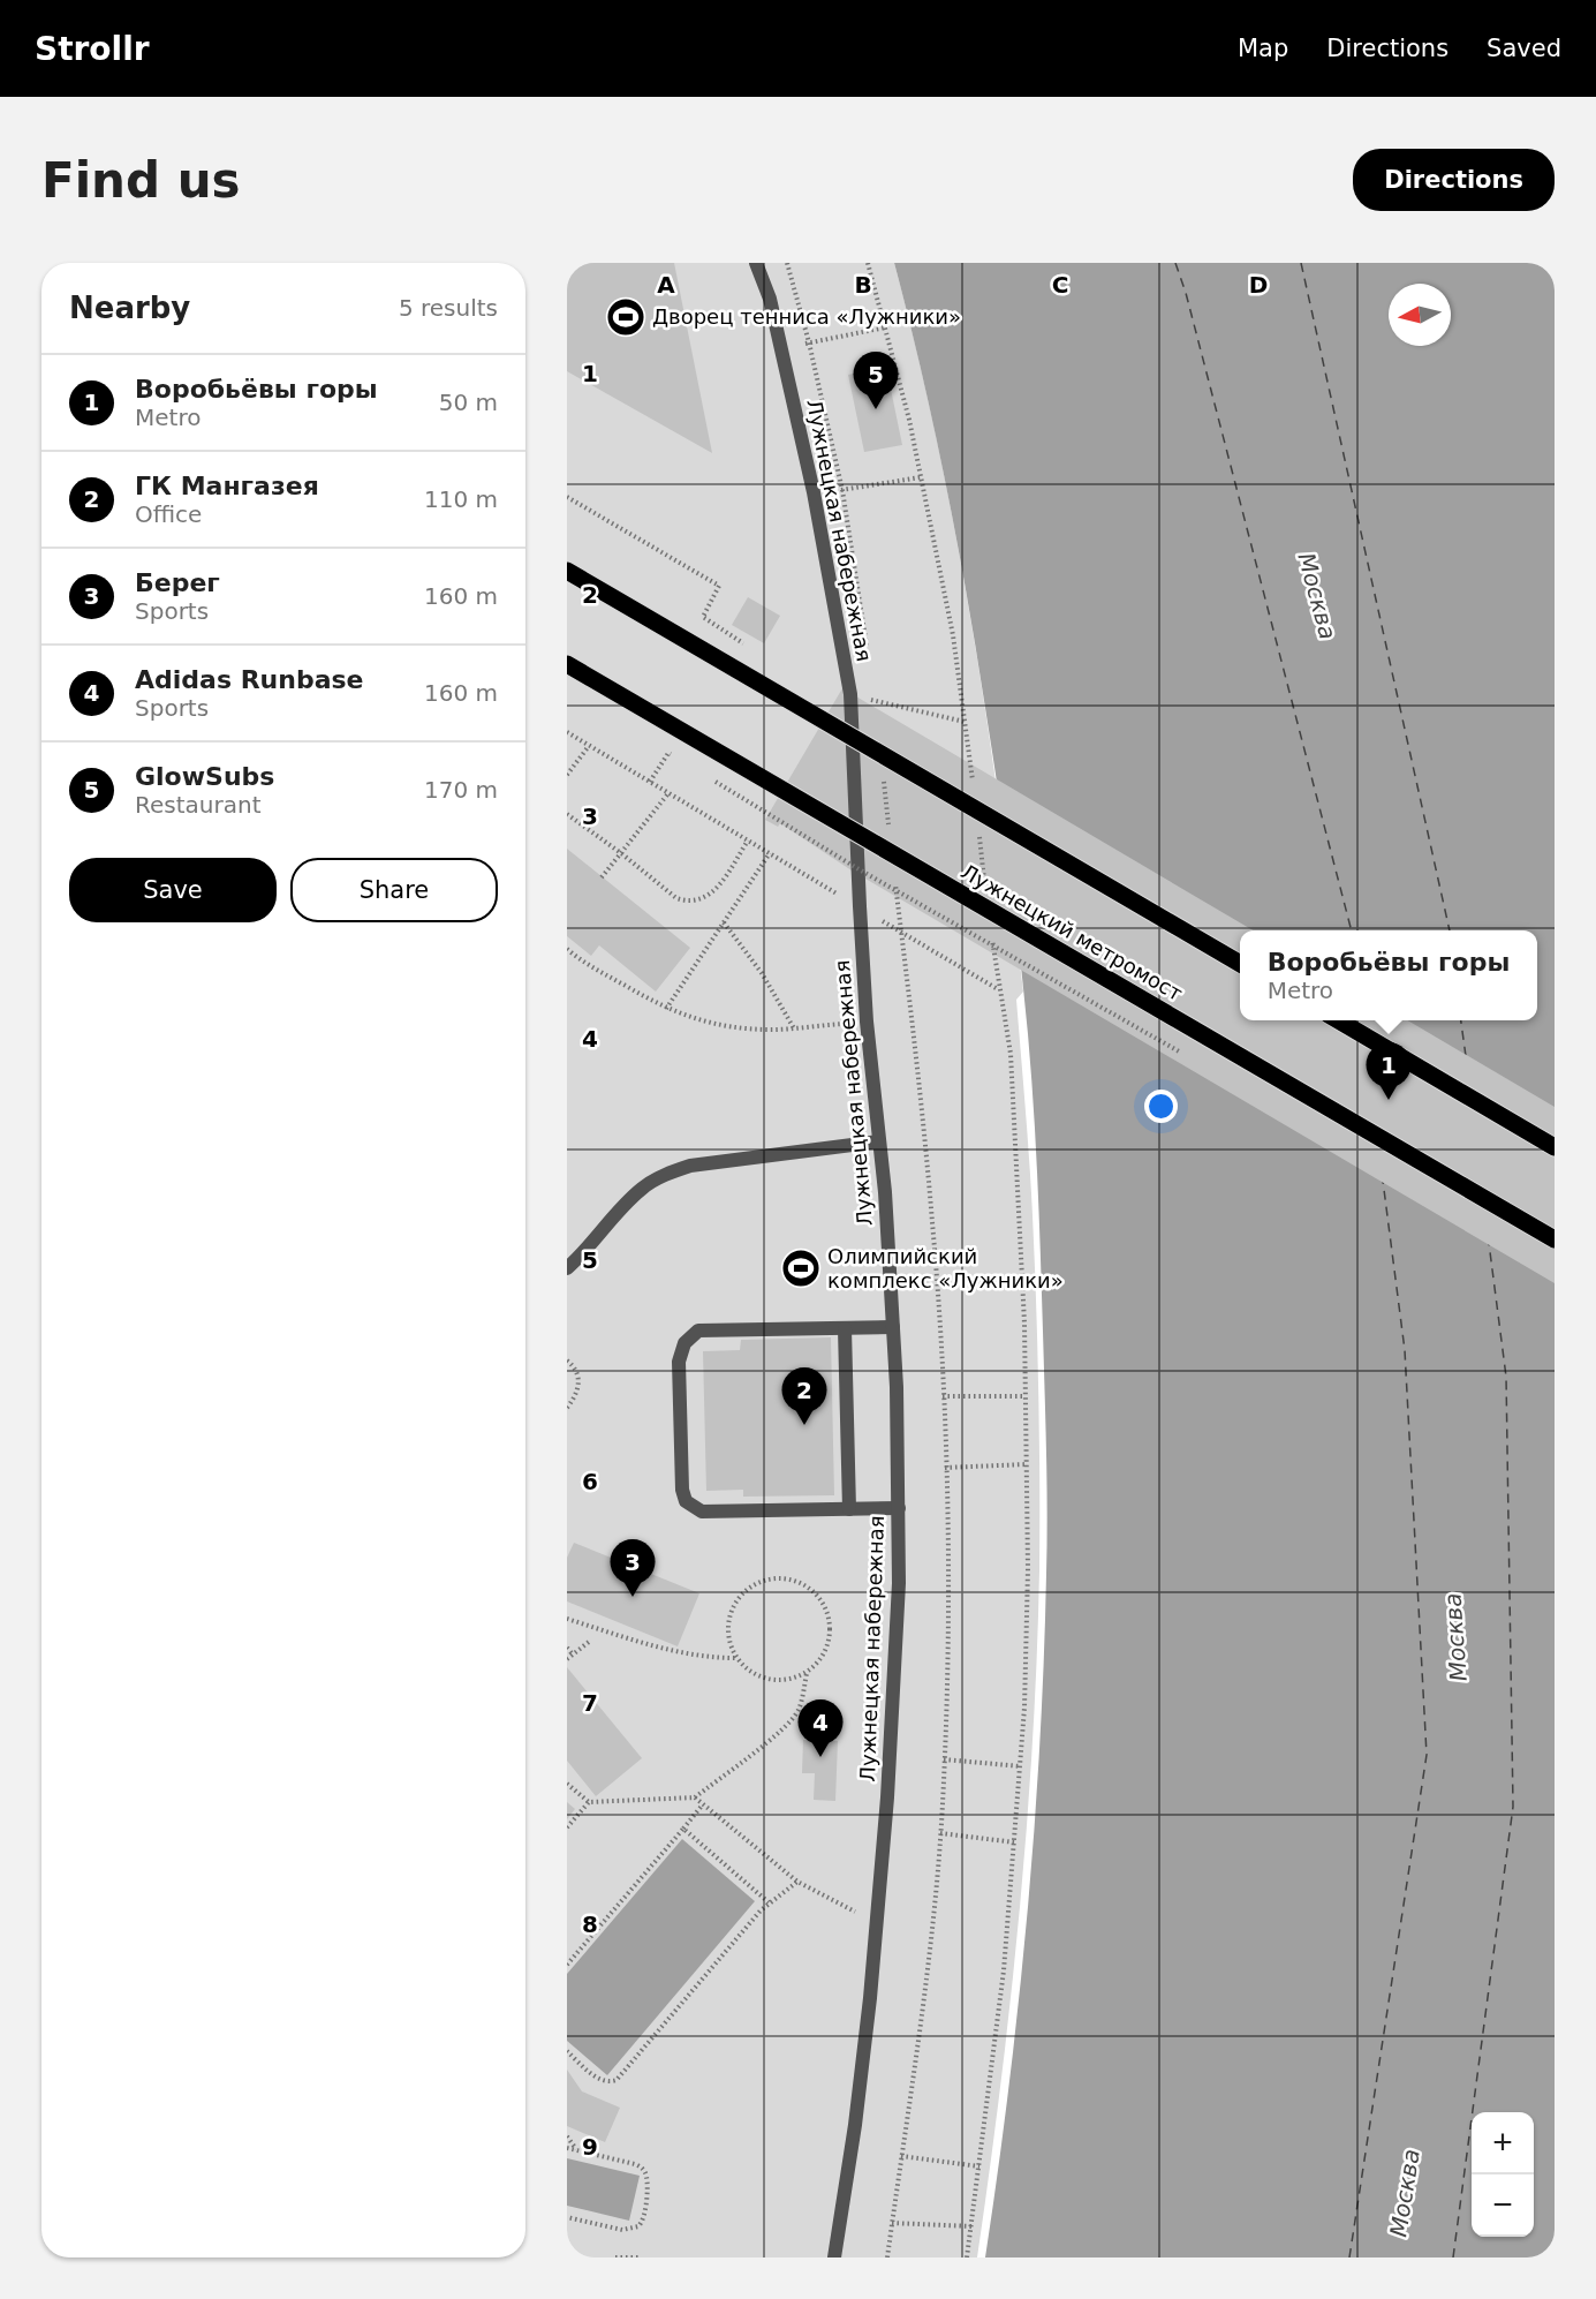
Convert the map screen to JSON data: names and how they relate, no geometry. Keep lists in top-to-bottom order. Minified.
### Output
{"streets":{"main road":["Лужнецкий метромост"],"street":["Лужнецкая набережная"]},"water":["Москва"],"places":{"sports":["Дворец тенниса «Лужники»","Олимпийский комплекс «Лужники»"]},"north":"left","page":{"header":"Strollr","nav":["Map","Directions","Saved"],"buttons":["Directions",["Save","Share"]],"title":"Find us","heading":["Nearby","5 results"],"pins":["5","1","2","3","4"],"list":[{"mark":"1","name":"Воробьёвы горы","note":"Metro","value":"50 m"},{"mark":"2","name":"ГК Мангазея","note":"Office","value":"110 m"},{"mark":"3","name":"Берег","note":"Sports","value":"160 m"},{"mark":"4","name":"Adidas Runbase","note":"Sports","value":"160 m"},{"mark":"5","name":"GlowSubs","note":"Restaurant","value":"170 m"}],"popup":["Воробьёвы горы","Metro"],"map_buttons":["+","−"]},"grid":{"columns":["A","B","C","D"],"rows":["1","2","3","4","5","6","7","8","9"]}}
